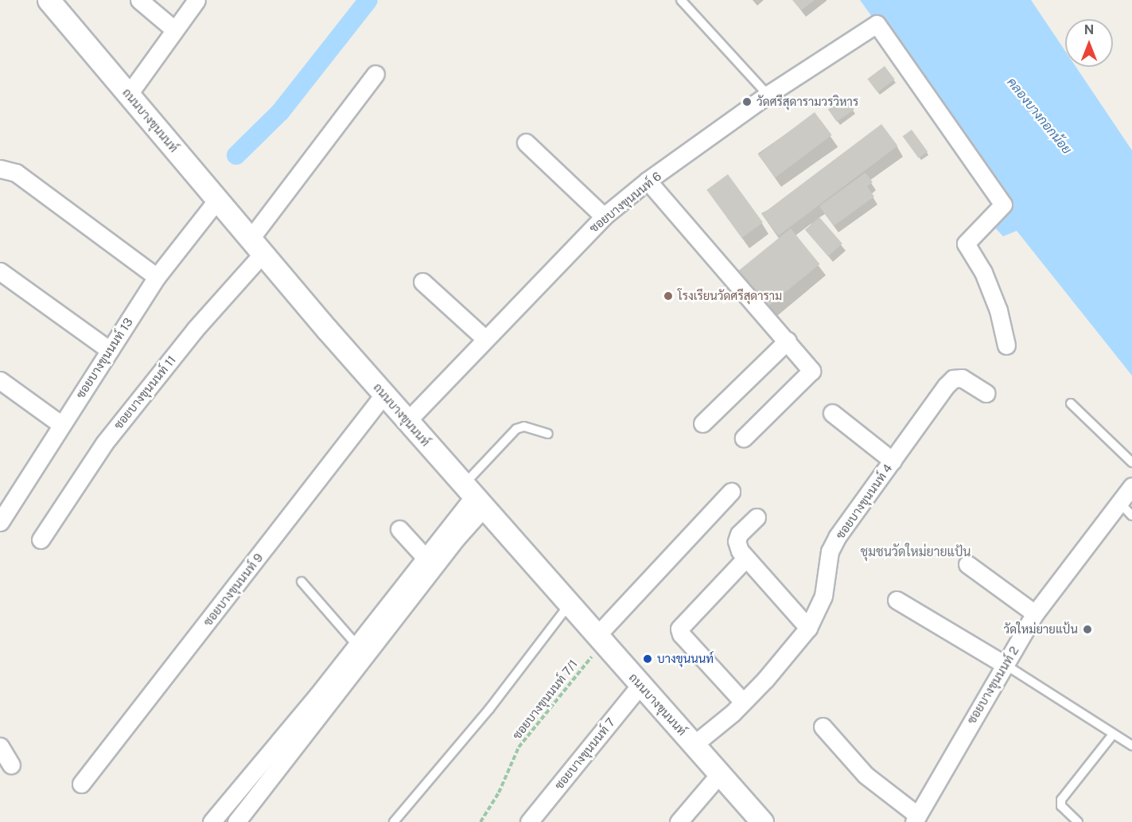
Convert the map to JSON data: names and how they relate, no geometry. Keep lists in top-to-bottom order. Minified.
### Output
{"streets":{"street":["ถนนบางขุนนนท์","ซอยบางขุนนนท์ 6","ซอยบางขุนนนท์ 13","ซอยบางขุนนนท์ 11","ซอยบางขุนนนท์ 4","ซอยบางขุนนนท์ 9","ซอยบางขุนนนท์ 2","ซอยบางขุนนนท์ 7"],"path":["ซอยบางขุนนนท์ 7/1"]},"crossings":[["ถนนบางขุนนนท์","ซอยบางขุนนนท์ 6"],["ถนนบางขุนนนท์","ซอยบางขุนนนท์ 13"],["ถนนบางขุนนนท์","ซอยบางขุนนนท์ 11"],["ถนนบางขุนนนท์","ซอยบางขุนนนท์ 4"],["ถนนบางขุนนนท์","ซอยบางขุนนนท์ 9"],["ถนนบางขุนนนท์","ซอยบางขุนนนท์ 7/1"],["ถนนบางขุนนนท์","ซอยบางขุนนนท์ 7"]],"districts":["ชุมชนวัดใหม่ยายแป้น"],"water":["คลองบางกอกน้อย"],"places":["วัดศรีสุดารามวรวิหาร","โรงเรียนวัดศรีสุดาราม","วัดใหม่ยายแป้น","บางขุนนนท์"],"north":"top"}
